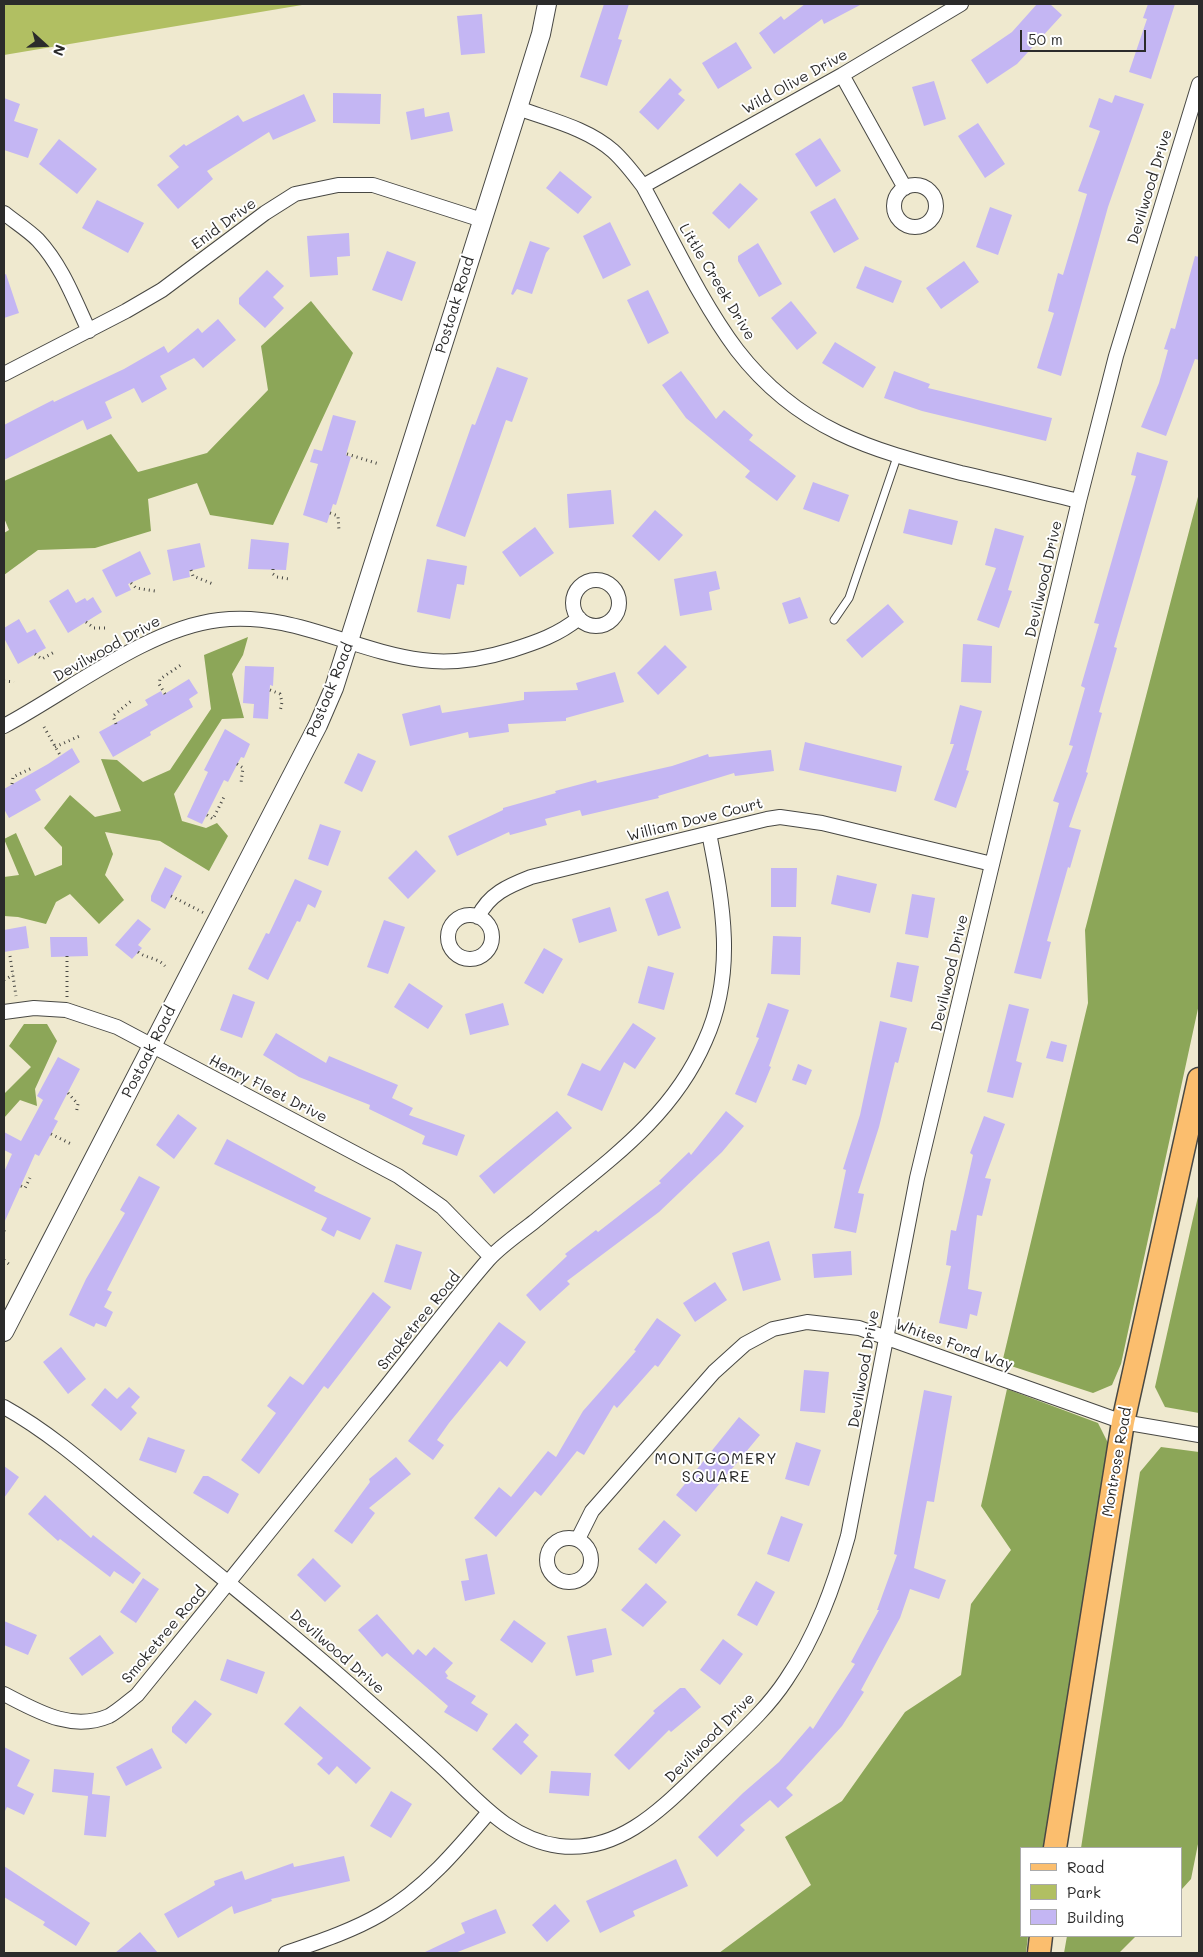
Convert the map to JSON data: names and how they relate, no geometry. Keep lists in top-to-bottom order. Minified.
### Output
{"streets":{"main road":["Montrose Road"],"street":["Wild Olive Drive","Devilwood Drive","Enid Drive","Little Creek Drive","Postoak Road","William Dove Court","Henry Fleet Drive","Smoketree Road","Whites Ford Way"]},"crossings":[["Wild Olive Drive","Little Creek Drive"],["Devilwood Drive","Little Creek Drive"],["Devilwood Drive","Postoak Road"],["Devilwood Drive","William Dove Court"],["Devilwood Drive","Smoketree Road"],["Devilwood Drive","Whites Ford Way"],["Enid Drive","Postoak Road"],["Little Creek Drive","Postoak Road"],["Postoak Road","Henry Fleet Drive"],["William Dove Court","Smoketree Road"],["Henry Fleet Drive","Smoketree Road"],["Whites Ford Way","Montrose Road"]],"districts":["MONTGOMERY SQUARE"],"legend":["Road","Park","Building"],"scale_bar":"50 m","north":"right"}
